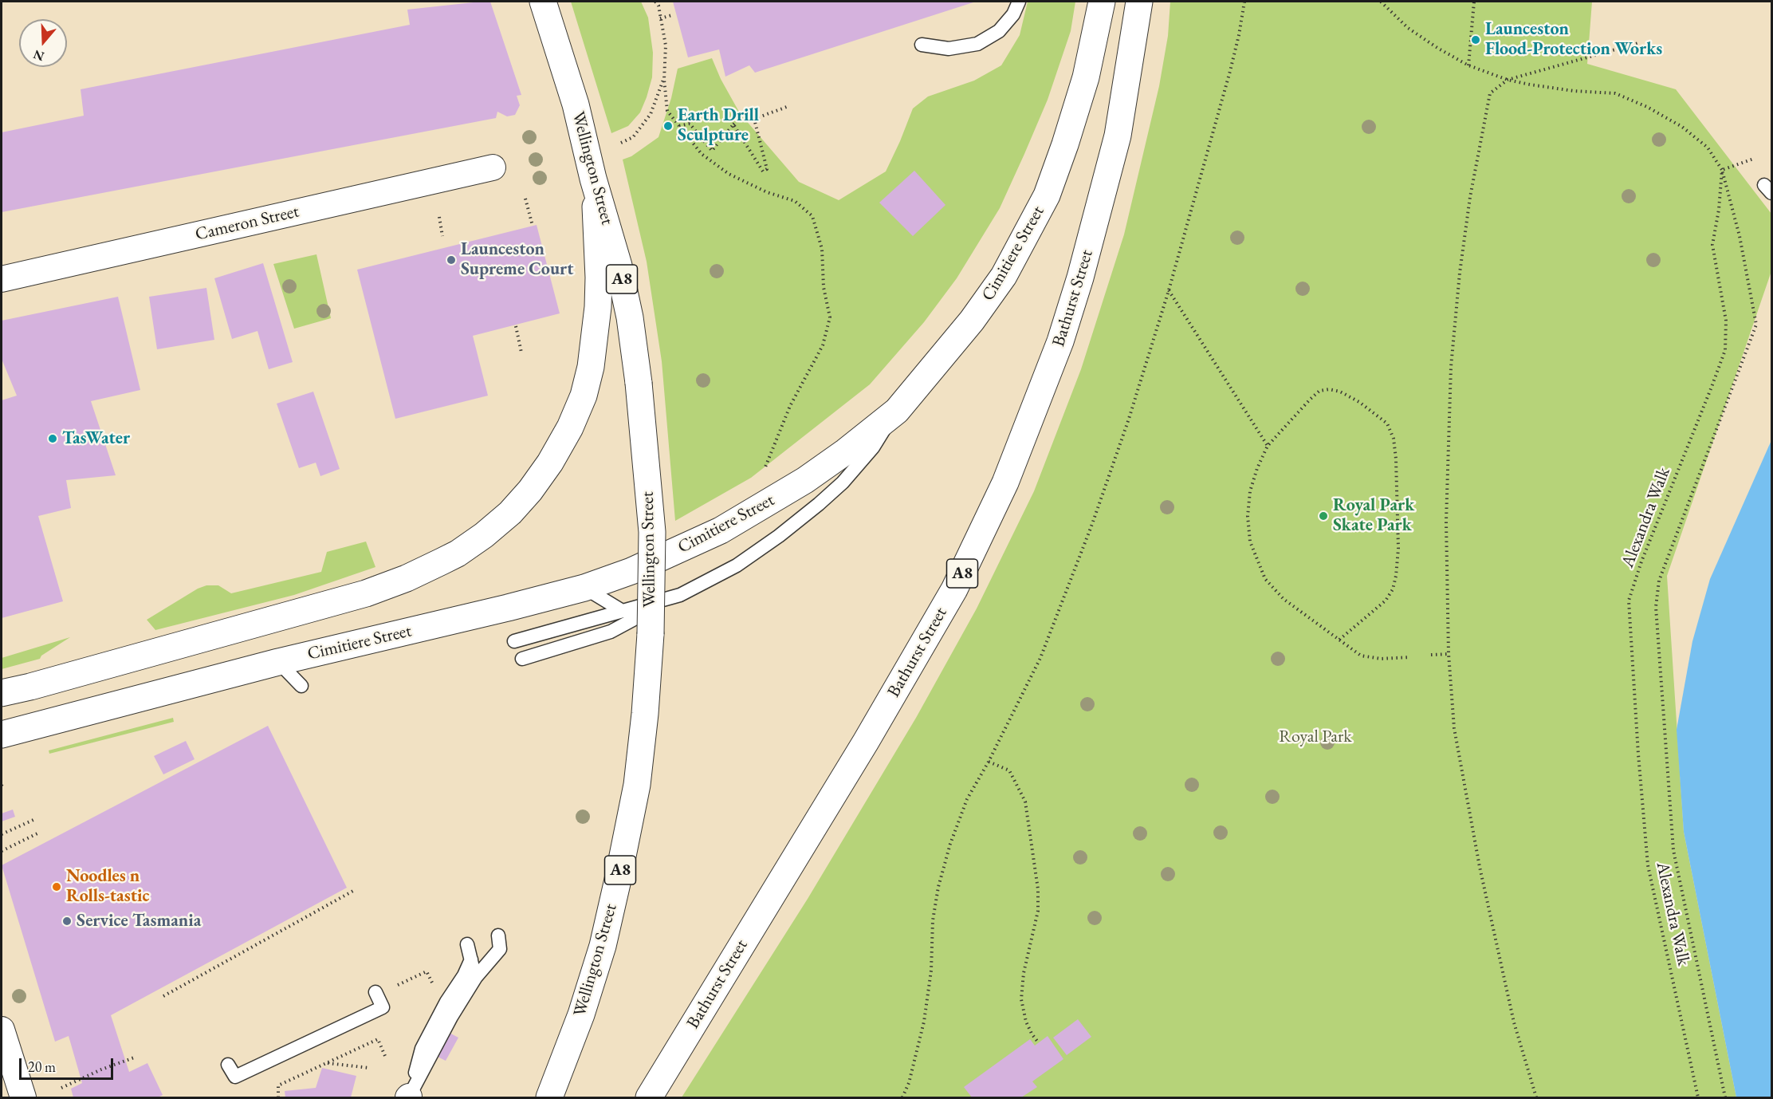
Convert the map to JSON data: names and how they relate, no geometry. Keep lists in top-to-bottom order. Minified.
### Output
{"streets":{"main road":["Wellington Street","Cimitiere Street","A8","Bathurst Street"],"street":["Cameron Street"],"path":["Alexandra Walk"]},"parks":["Royal Park"],"places":["Launceston Flood-Protection Works","Earth Drill Sculpture","Launceston Supreme Court","TasWater","Royal Park Skate Park","Noodles n Rolls-tastic","Service Tasmania"],"scale_bar":"20 m","north":"bottom"}
